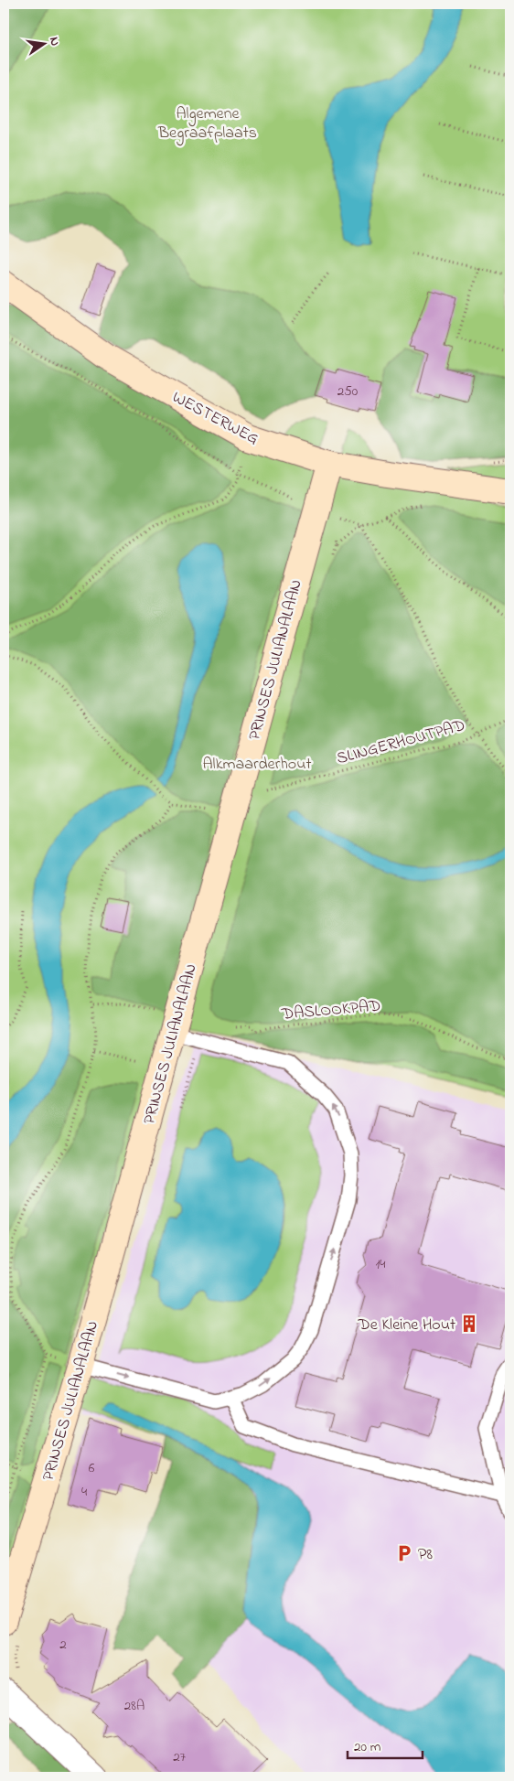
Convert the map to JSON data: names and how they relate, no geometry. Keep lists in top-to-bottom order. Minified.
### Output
{"streets":{"street":["WESTERWEG","PRINSES JULIANALAAN"],"path":["SLINGERHOUTPAD","DASLOOKPAD"]},"crossings":[["WESTERWEG","PRINSES JULIANALAAN"]],"parks":["Algemene Begraafplaats","Alkmaarderhout"],"places":{"building":["De Kleine Hout"],"parking":["P8"]},"house_numbers":["250","14","6","4","2","28A","27"],"scale_bar":"20 m","north":"right"}
